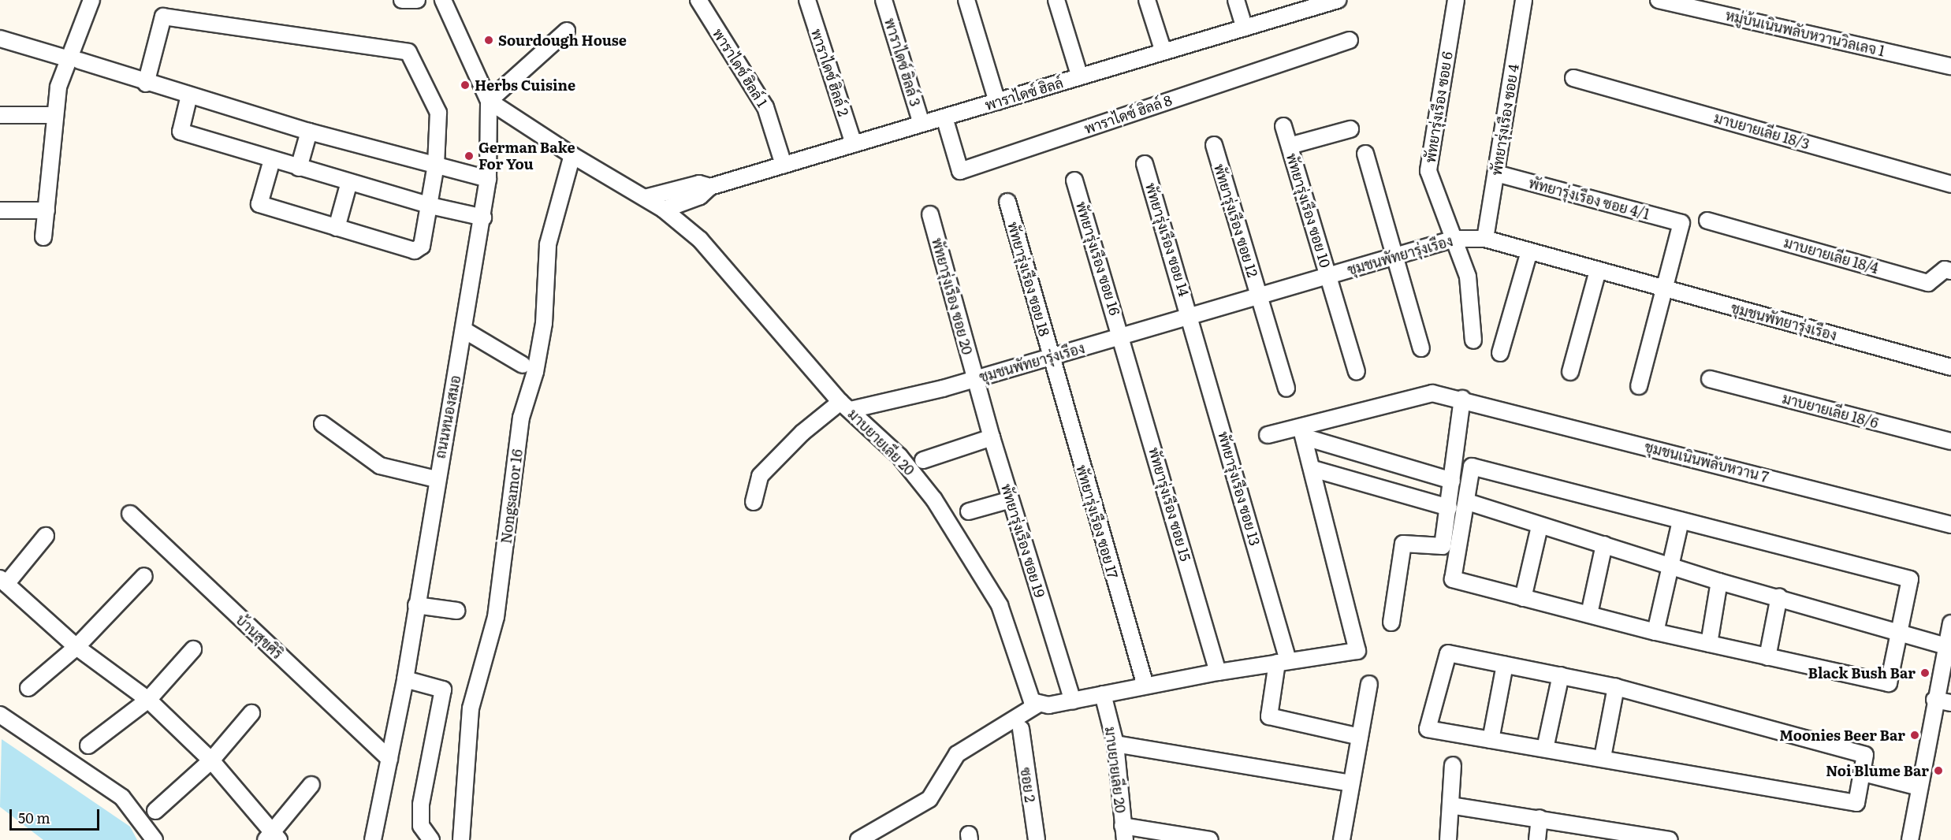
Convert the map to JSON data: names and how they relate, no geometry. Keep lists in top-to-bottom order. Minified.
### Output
{"streets":{"street":["หมู่บ้นเนินพลับหวานวิลเลจ 1","พาราไดซ์ ฮิลล์ 3","พาราไดซ์ ฮิลล์ 1","พาราไดซ์ ฮิลล์ 2","พาราไดซ์ ฮิลล์","พัทยารุ่งเรือง ซอย 6","พาราไดซ์ ฮิลล์ 8","พัทยารุ่งเรือง ซอย 4","มาบยายเลีย 18/3","พัทยารุ่งเรือง ซอย 4/1","พัทยารุ่งเรือง ซอย 10","พัทยารุ่งเรือง ซอย 12","พัทยารุ่งเรือง ซอย 14","ชุมชนพัทยารุ่งเรือง","มาบยายเลีย 18/4","พัทยารุ่งเรือง ซอย 16","พัทยารุ่งเรือง ซอย 18","พัทยารุ่งเรือง ซอย 20","มาบยายเลีย 18/6","ถนนหนองสมอ","มาบยายเลีย 20","ชุมชนเนินพลับหวาน 7","พัทยารุ่งเรือง ซอย 13","Nongsamor 16","พัทยารุ่งเรือง ซอย 15","พัทยารุ่งเรือง ซอย 17","พัทยารุ่งเรือง ซอย 19","บ้านสุขศิริ","ซอย 2"]},"crossings":[["พาราไดซ์ ฮิลล์ 3","พาราไดซ์ ฮิลล์"],["พาราไดซ์ ฮิลล์ 1","พาราไดซ์ ฮิลล์"],["พาราไดซ์ ฮิลล์ 2","พาราไดซ์ ฮิลล์"],["พาราไดซ์ ฮิลล์","พาราไดซ์ ฮิลล์ 8"],["พาราไดซ์ ฮิลล์","มาบยายเลีย 20"],["พัทยารุ่งเรือง ซอย 6","ชุมชนพัทยารุ่งเรือง"],["พัทยารุ่งเรือง ซอย 4","พัทยารุ่งเรือง ซอย 4/1"],["พัทยารุ่งเรือง ซอย 4","ชุมชนพัทยารุ่งเรือง"],["พัทยารุ่งเรือง ซอย 4/1","ชุมชนพัทยารุ่งเรือง"],["พัทยารุ่งเรือง ซอย 10","ชุมชนพัทยารุ่งเรือง"],["พัทยารุ่งเรือง ซอย 12","ชุมชนพัทยารุ่งเรือง"],["พัทยารุ่งเรือง ซอย 14","ชุมชนพัทยารุ่งเรือง"],["พัทยารุ่งเรือง ซอย 14","พัทยารุ่งเรือง ซอย 13"],["ชุมชนพัทยารุ่งเรือง","พัทยารุ่งเรือง ซอย 16"],["ชุมชนพัทยารุ่งเรือง","พัทยารุ่งเรือง ซอย 18"],["ชุมชนพัทยารุ่งเรือง","พัทยารุ่งเรือง ซอย 20"],["ชุมชนพัทยารุ่งเรือง","มาบยายเลีย 20"],["ชุมชนพัทยารุ่งเรือง","พัทยารุ่งเรือง ซอย 13"],["ชุมชนพัทยารุ่งเรือง","พัทยารุ่งเรือง ซอย 15"],["ชุมชนพัทยารุ่งเรือง","พัทยารุ่งเรือง ซอย 17"],["ชุมชนพัทยารุ่งเรือง","พัทยารุ่งเรือง ซอย 19"],["พัทยารุ่งเรือง ซอย 16","พัทยารุ่งเรือง ซอย 15"],["พัทยารุ่งเรือง ซอย 18","พัทยารุ่งเรือง ซอย 17"],["พัทยารุ่งเรือง ซอย 20","พัทยารุ่งเรือง ซอย 19"],["ถนนหนองสมอ","มาบยายเลีย 20"],["ถนนหนองสมอ","บ้านสุขศิริ"],["มาบยายเลีย 20","Nongsamor 16"]],"places":["Sourdough House","Herbs Cuisine","German Bake For You","Black Bush Bar","Moonies Beer Bar","Noi Blume Bar"],"scale_bar":"50 m"}
